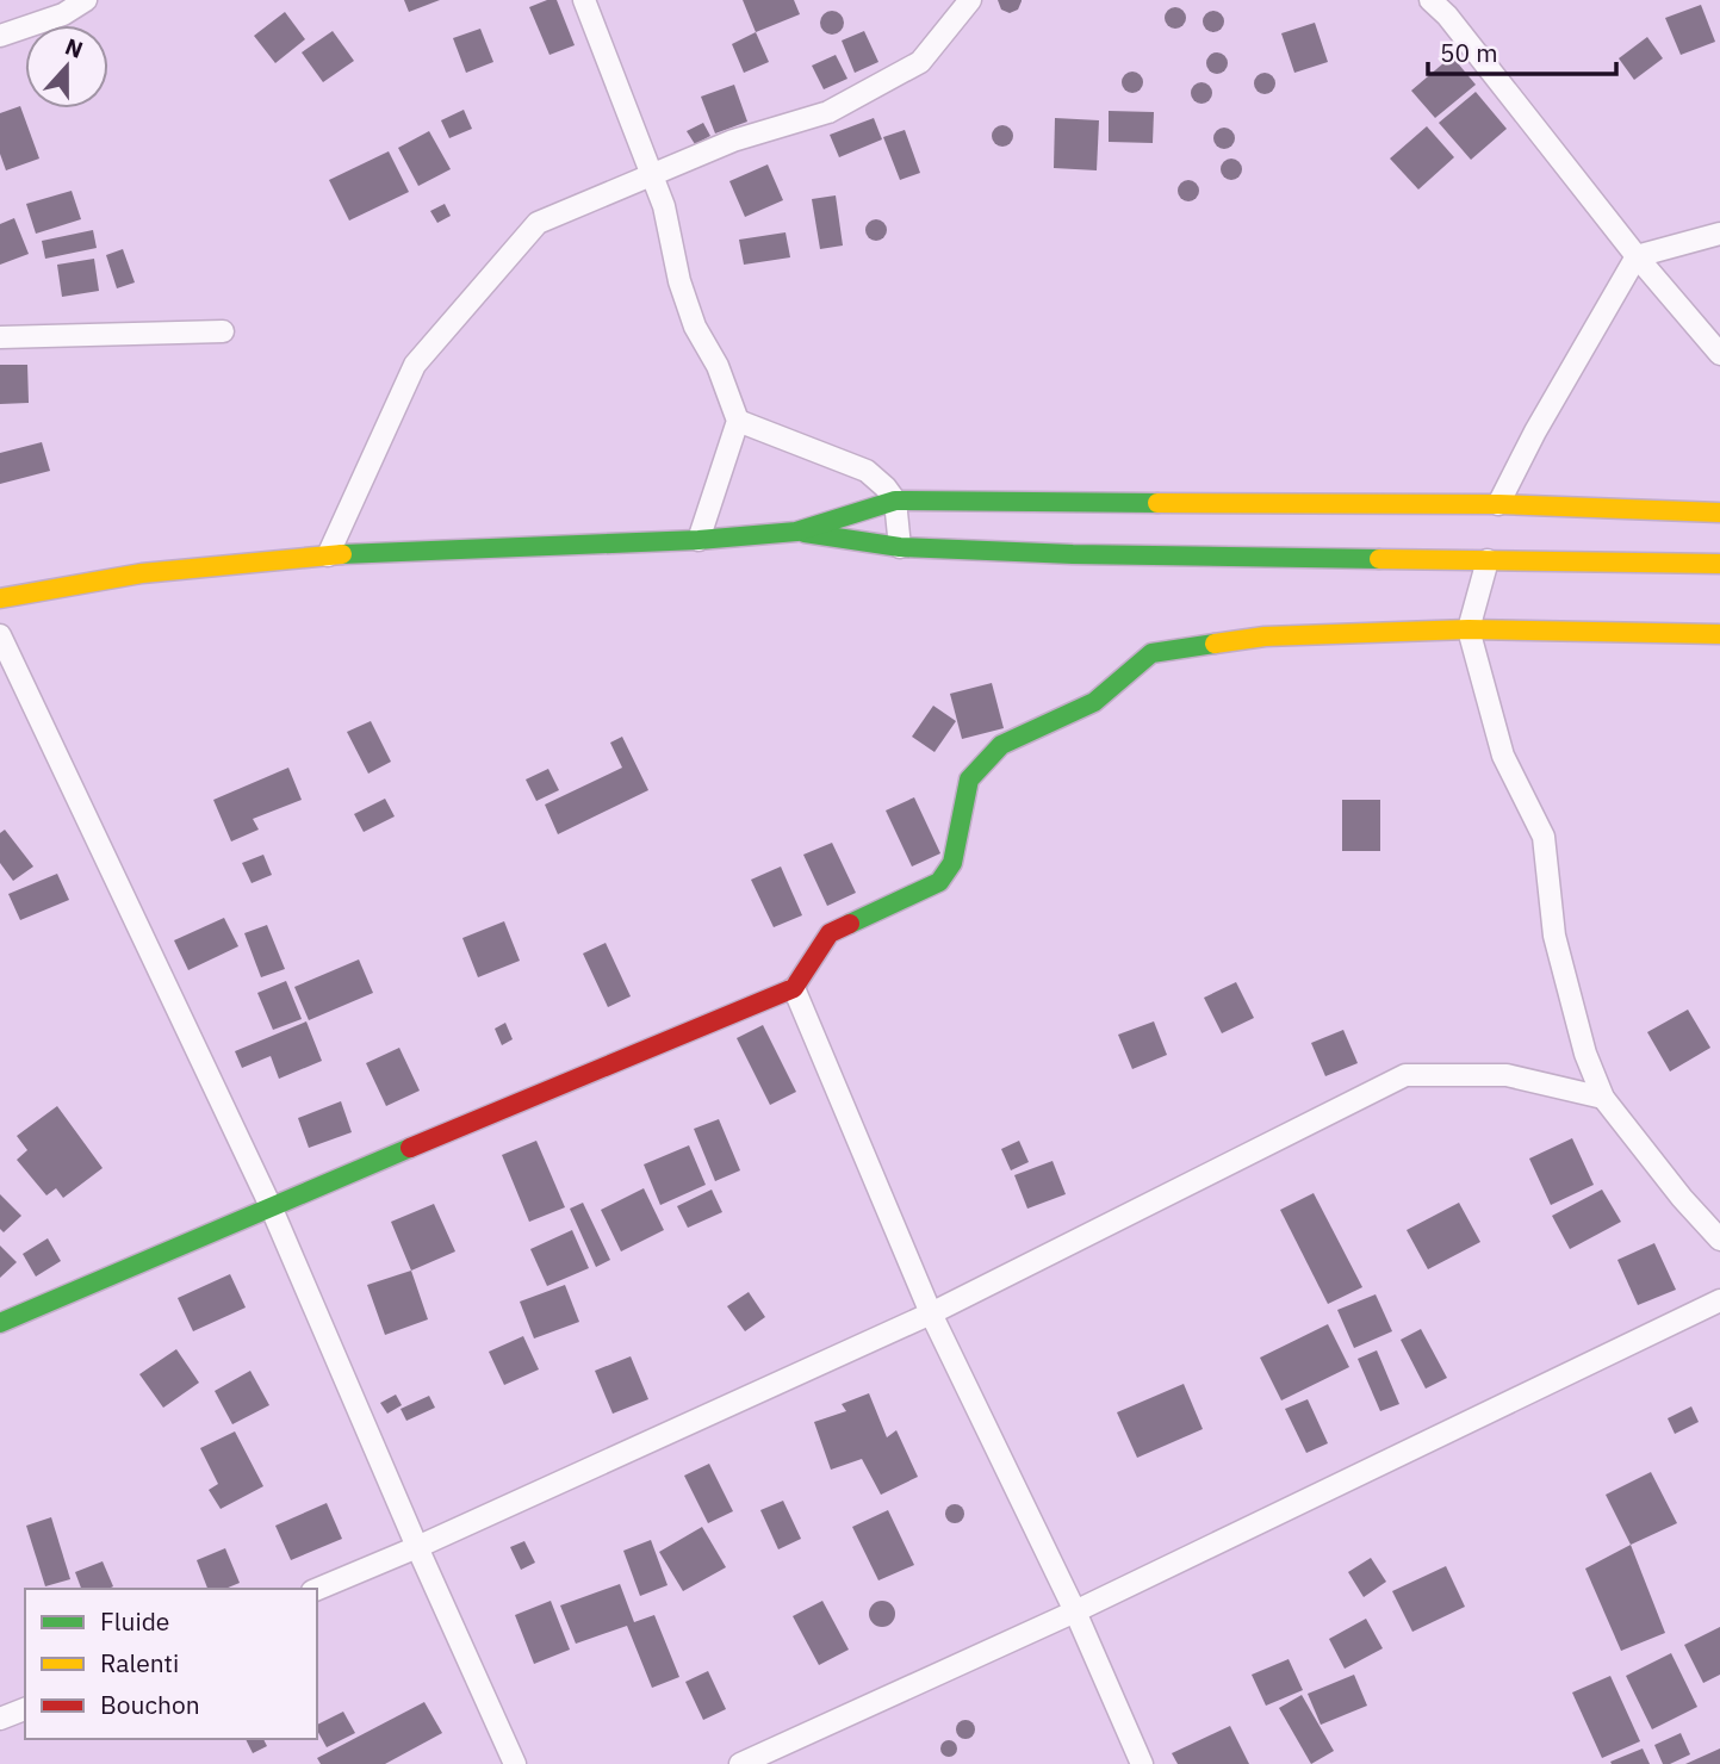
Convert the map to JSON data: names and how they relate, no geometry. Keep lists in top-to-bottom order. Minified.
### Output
{"legend":["Fluide","Ralenti","Bouchon"],"scale_bar":"50 m","north":"top"}
